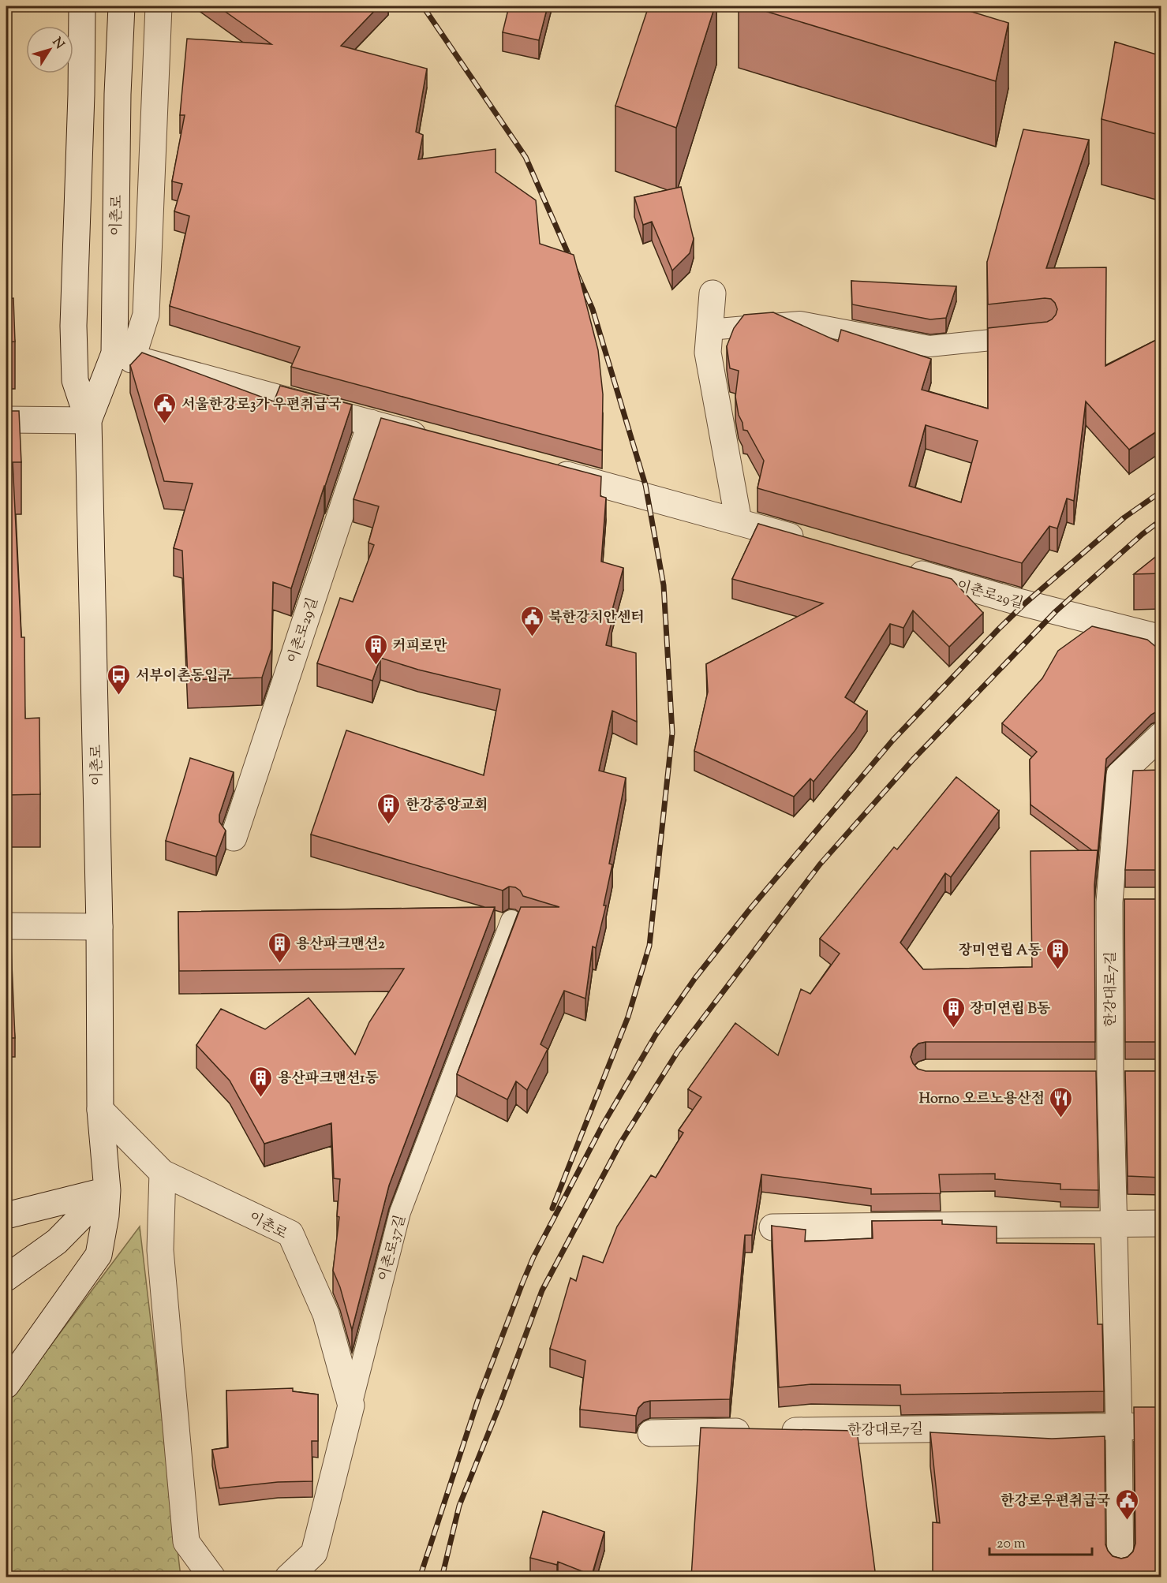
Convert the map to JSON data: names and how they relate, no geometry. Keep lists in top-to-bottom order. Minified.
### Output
{"streets":{"street":["이촌로","이촌로29길","한강대로7길","이촌로37길"]},"crossings":[["이촌로","이촌로37길"]],"places":{"public building":["서울한강로3가 우편취급국","북한강치안센터","한강로우편취급국"],"building":["커피로만","한강중앙교회","용산파크맨션2","장미연립 A동","장미연립 B동","용산파크맨션1동"],"bus stop":["서부이촌동입구"],"restaurant":["Horno 오르노용산점"]},"scale_bar":"20 m","north":"top right"}
